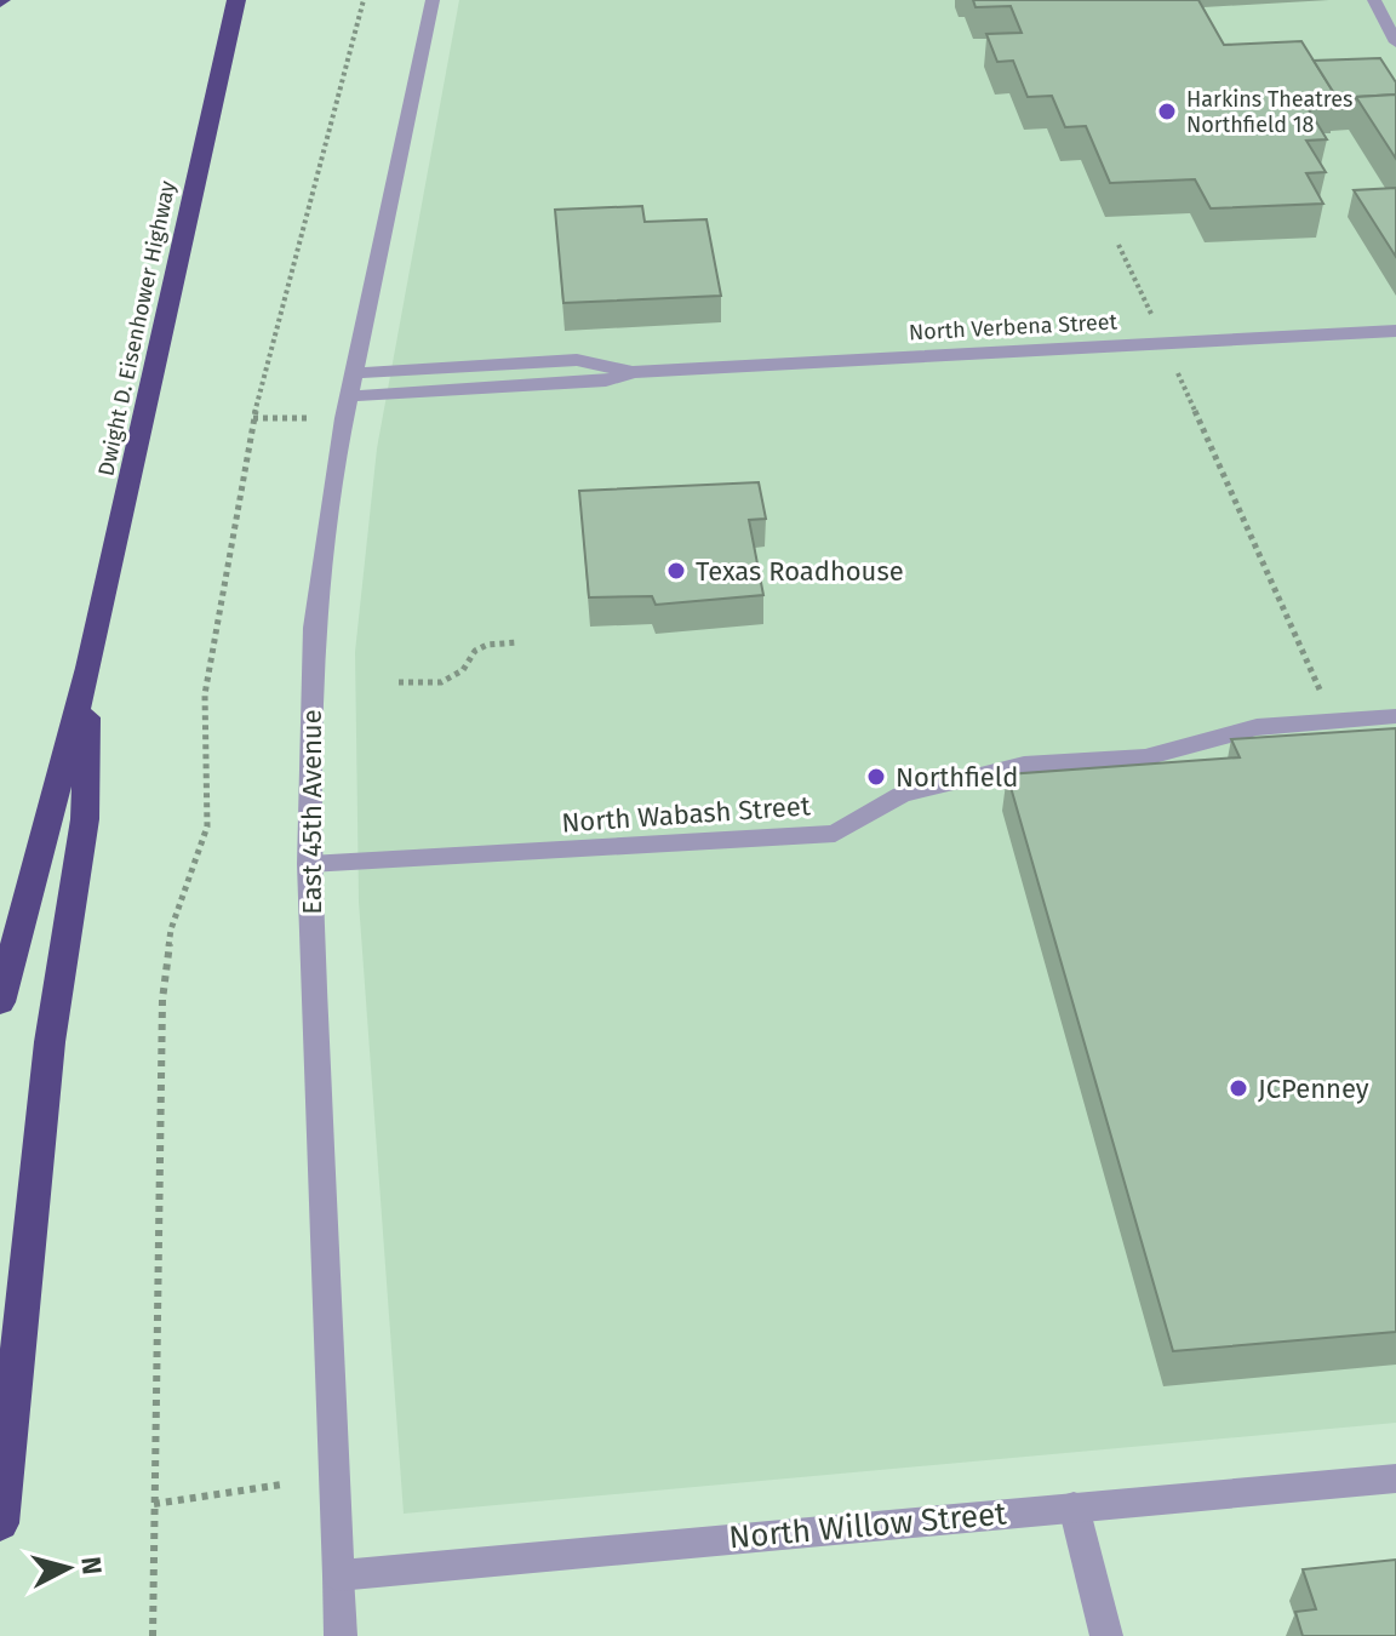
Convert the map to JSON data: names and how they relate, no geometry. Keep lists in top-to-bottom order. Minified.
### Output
{"streets":{"highway":["Dwight D. Eisenhower Highway"],"street":["North Verbena Street","East 45th Avenue","North Wabash Street","North Willow Street"]},"crossings":[["North Verbena Street","East 45th Avenue"],["East 45th Avenue","North Wabash Street"],["East 45th Avenue","North Willow Street"]],"places":["Harkins Theatres Northfield 18","Texas Roadhouse","Northfield","JCPenney"],"north":"right"}
